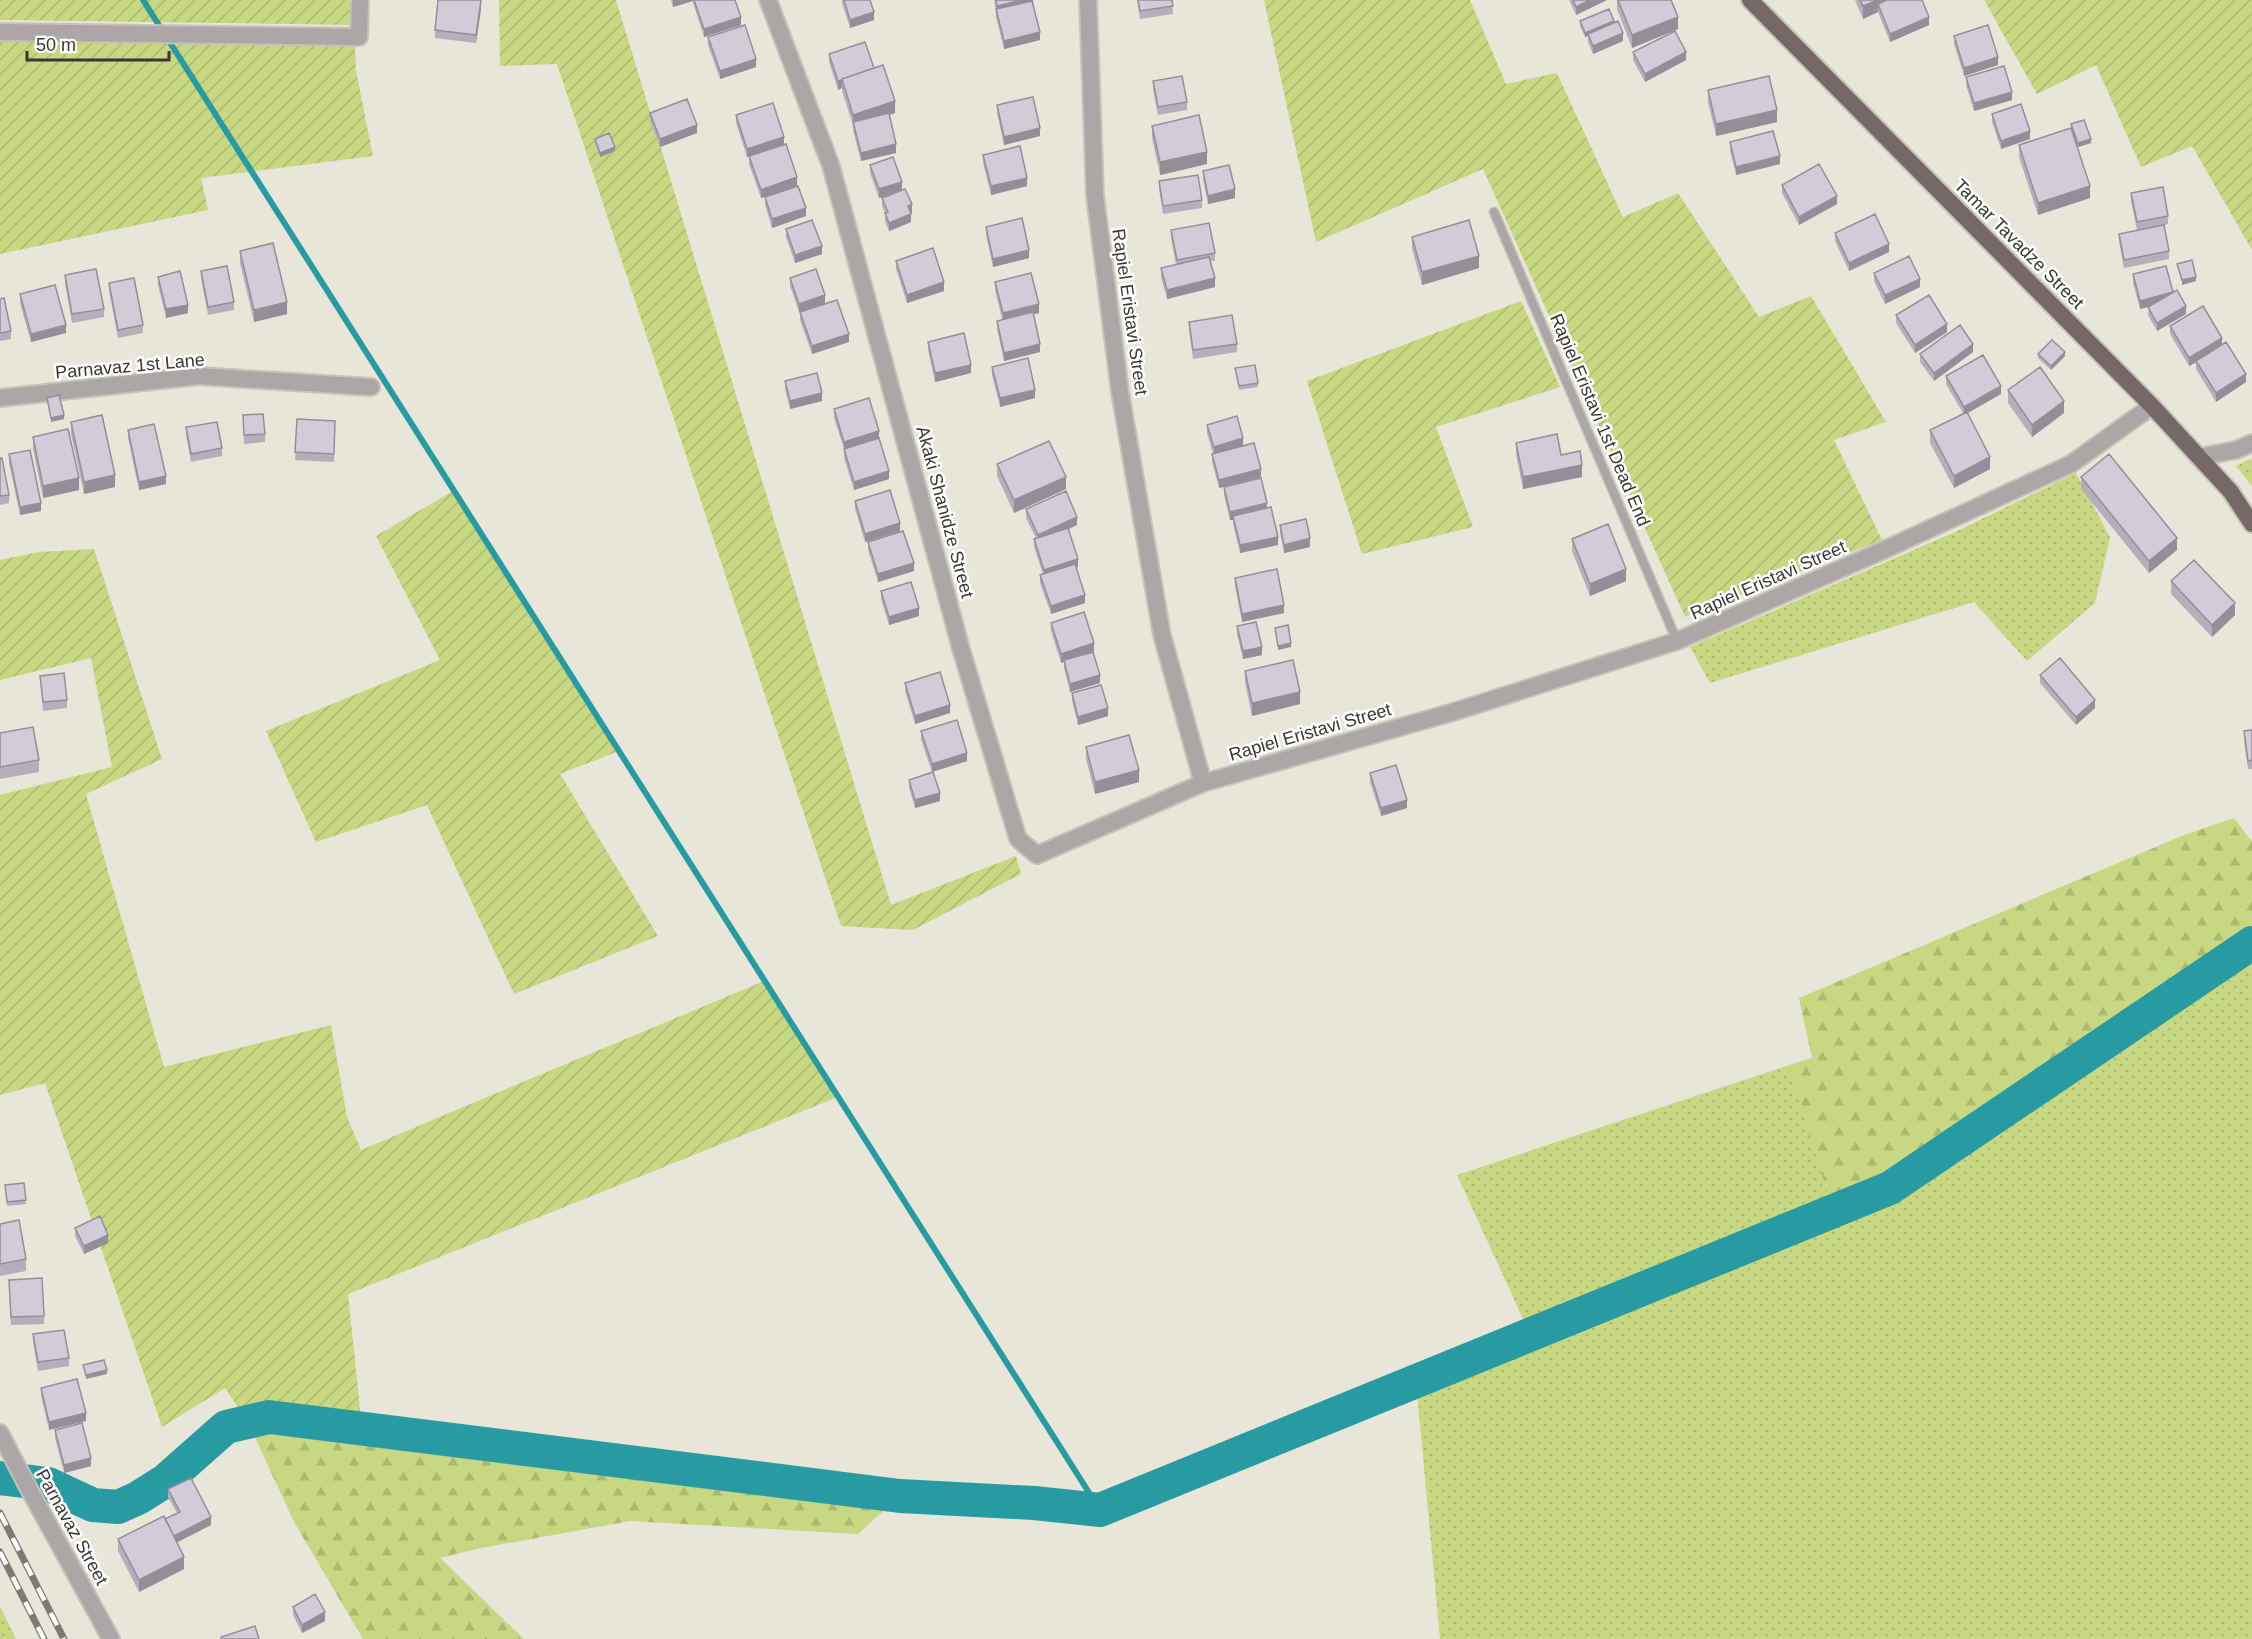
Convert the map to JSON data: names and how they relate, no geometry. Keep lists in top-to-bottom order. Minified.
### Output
{"streets":{"highway":["Tamar Tavadze Street"],"street":["Rapiel Eristavi Street","Parnavaz 1st Lane","Akaki Shanidze Street","Parnavaz Street"],"lane":["Rapiel Eristavi 1st Dead End"]},"crossings":[["Tamar Tavadze Street","Rapiel Eristavi Street"],["Rapiel Eristavi Street","Rapiel Eristavi 1st Dead End"],["Rapiel Eristavi Street","Akaki Shanidze Street"]],"scale_bar":"50 m"}
